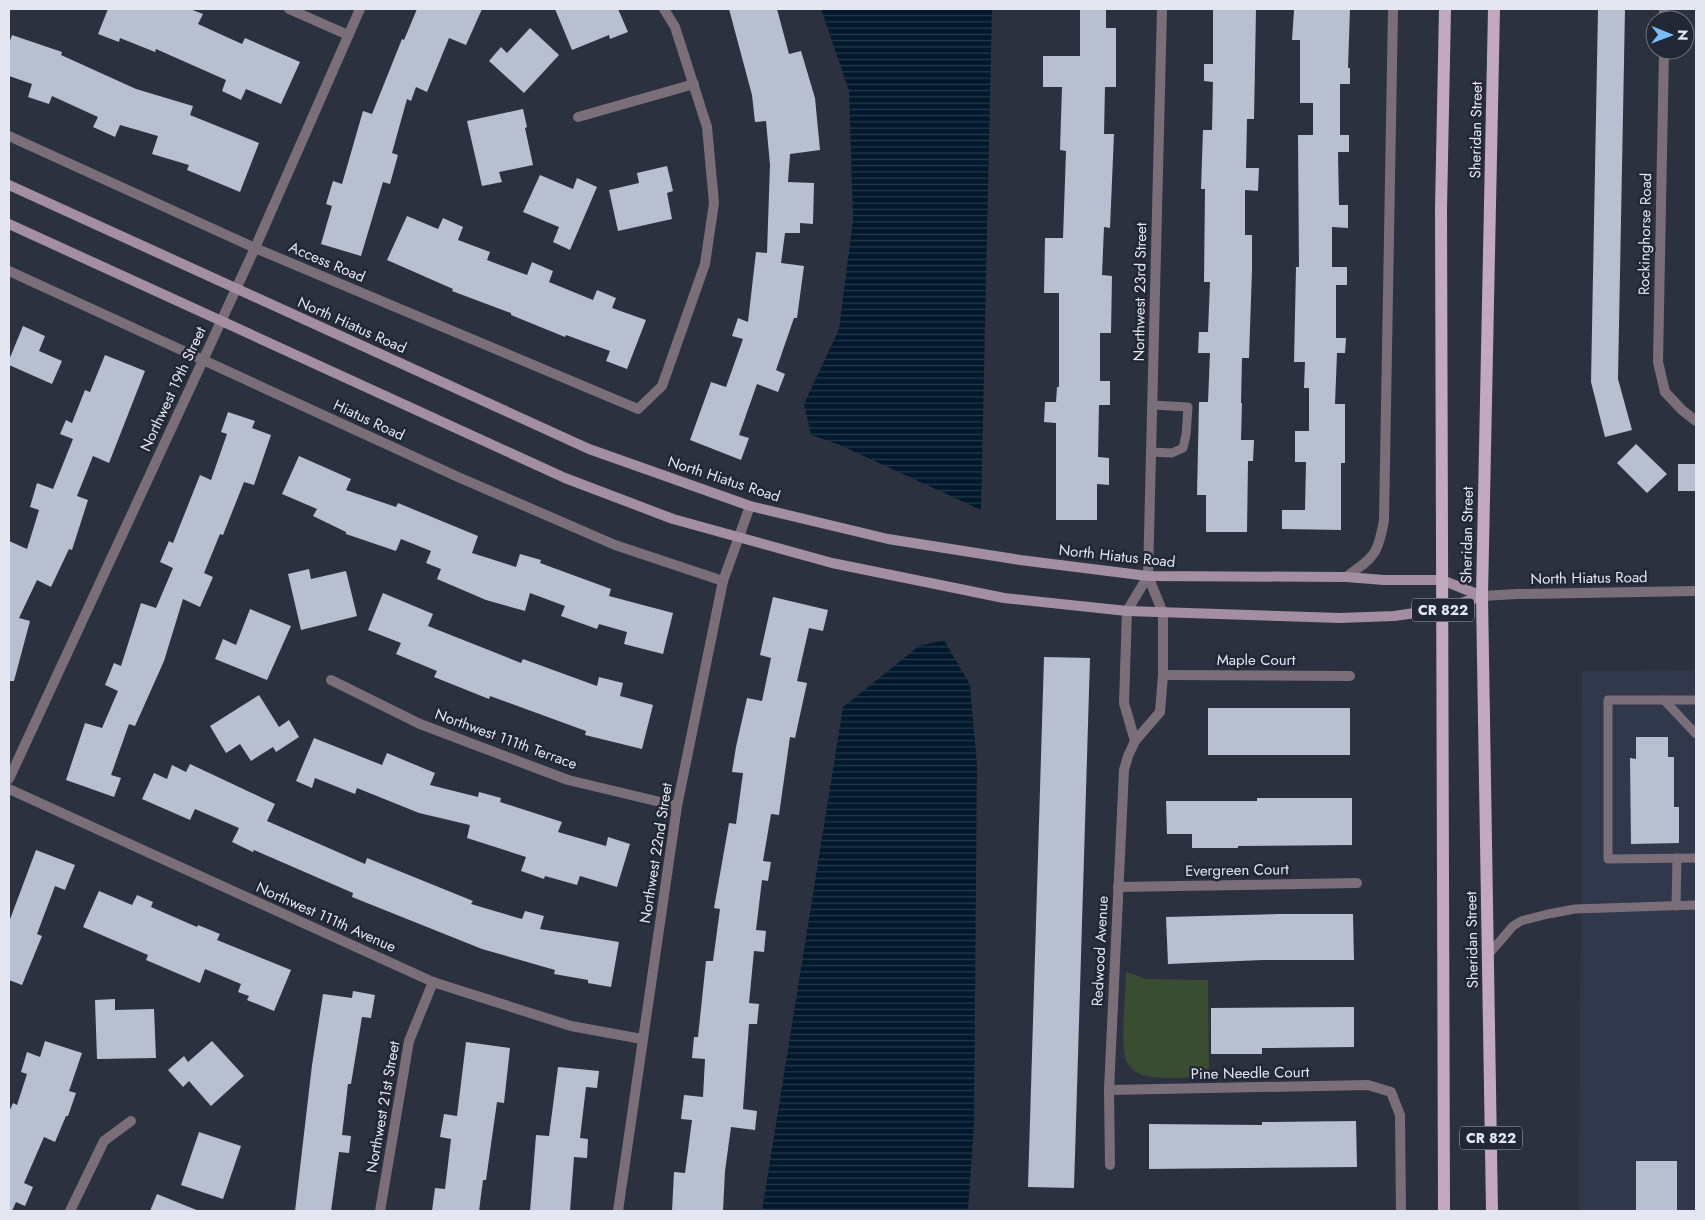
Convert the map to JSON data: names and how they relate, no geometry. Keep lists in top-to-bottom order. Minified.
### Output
{"streets":{"main road":["Sheridan Street","North Hiatus Road","CR 822"],"street":["Rockinghorse Road","Access Road","Northwest 23rd Street","Northwest 19th Street","Hiatus Road","Maple Court","Northwest 111th Terrace","Northwest 22nd Street","Evergreen Court","Northwest 111th Avenue","Redwood Avenue","Pine Needle Court","Northwest 21st Street"]},"crossings":[["Sheridan Street","North Hiatus Road"],["Access Road","Northwest 19th Street"],["Northwest 23rd Street","North Hiatus Road"],["Northwest 23rd Street","Redwood Avenue"],["North Hiatus Road","Northwest 19th Street"],["North Hiatus Road","Northwest 22nd Street"],["North Hiatus Road","Redwood Avenue"],["Northwest 19th Street","Hiatus Road"],["Hiatus Road","Northwest 22nd Street"],["Maple Court","Redwood Avenue"],["Northwest 111th Terrace","Northwest 22nd Street"],["Northwest 22nd Street","Northwest 111th Avenue"],["Evergreen Court","Redwood Avenue"],["Northwest 111th Avenue","Northwest 21st Street"],["Redwood Avenue","Pine Needle Court"]],"north":"right"}
